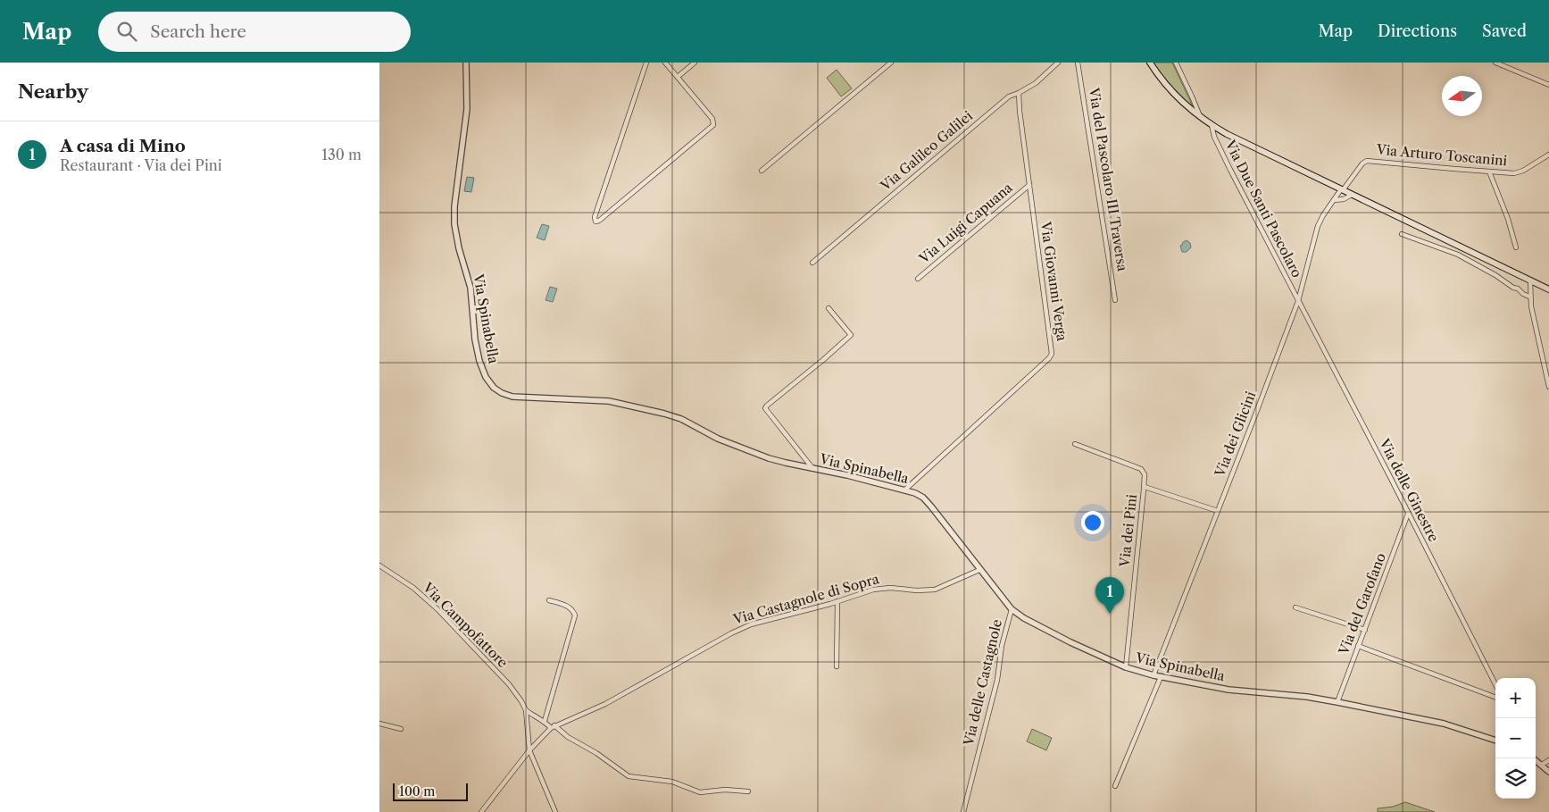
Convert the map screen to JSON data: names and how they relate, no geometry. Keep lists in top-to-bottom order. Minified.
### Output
{"streets":{"street":["Via Galileo Galilei","Via Arturo Toscanini","Via del Pascolaro III Traversa","Via Due Santi Pascolaro","Via Luigi Capuana","Via Giovanni Verga","Via Spinabella","Via dei Glicini","Via delle Ginestre","Via dei Pini","Via Castagnole di Sopra","Via del Garofano","Via Campofattore","Via delle Castagnole"]},"crossings":[["Via Galileo Galilei","Via Giovanni Verga"],["Via Arturo Toscanini","Via dei Glicini"],["Via Due Santi Pascolaro","Via dei Glicini"],["Via Due Santi Pascolaro","Via delle Ginestre"],["Via Luigi Capuana","Via Giovanni Verga"],["Via Giovanni Verga","Via Spinabella"],["Via Spinabella","Via dei Glicini"],["Via Spinabella","Via dei Pini"],["Via Spinabella","Via Castagnole di Sopra"],["Via Spinabella","Via del Garofano"],["Via Spinabella","Via delle Castagnole"],["Via dei Glicini","Via delle Ginestre"],["Via delle Ginestre","Via del Garofano"],["Via Castagnole di Sopra","Via Campofattore"]],"scale_bar":"100 m","north":"left","page":{"header":"Map","search":"Search here","nav":["Map","Directions","Saved"],"heading":"Nearby","list":[{"mark":"1","name":"A casa di Mino","note":"Restaurant · Via dei Pini","value":"130 m"}],"pins":"1","map_buttons":["+","−"],"scale":"100 m"}}
